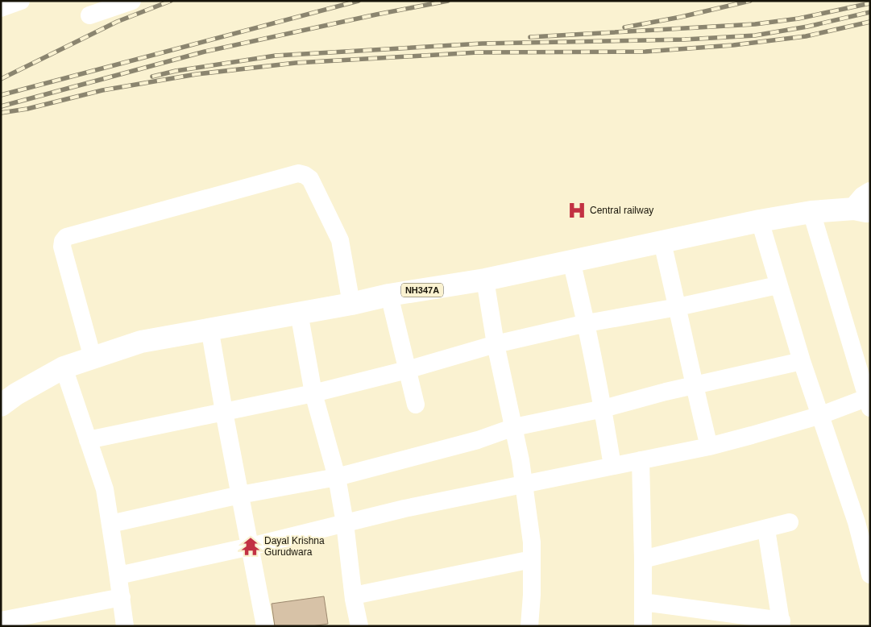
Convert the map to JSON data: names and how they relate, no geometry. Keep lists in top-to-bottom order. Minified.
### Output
{"streets":{"highway":["NH347A"]},"places":{"hospital":["Central railway"],"temple":["Dayal Krishna Gurudwara"]}}
